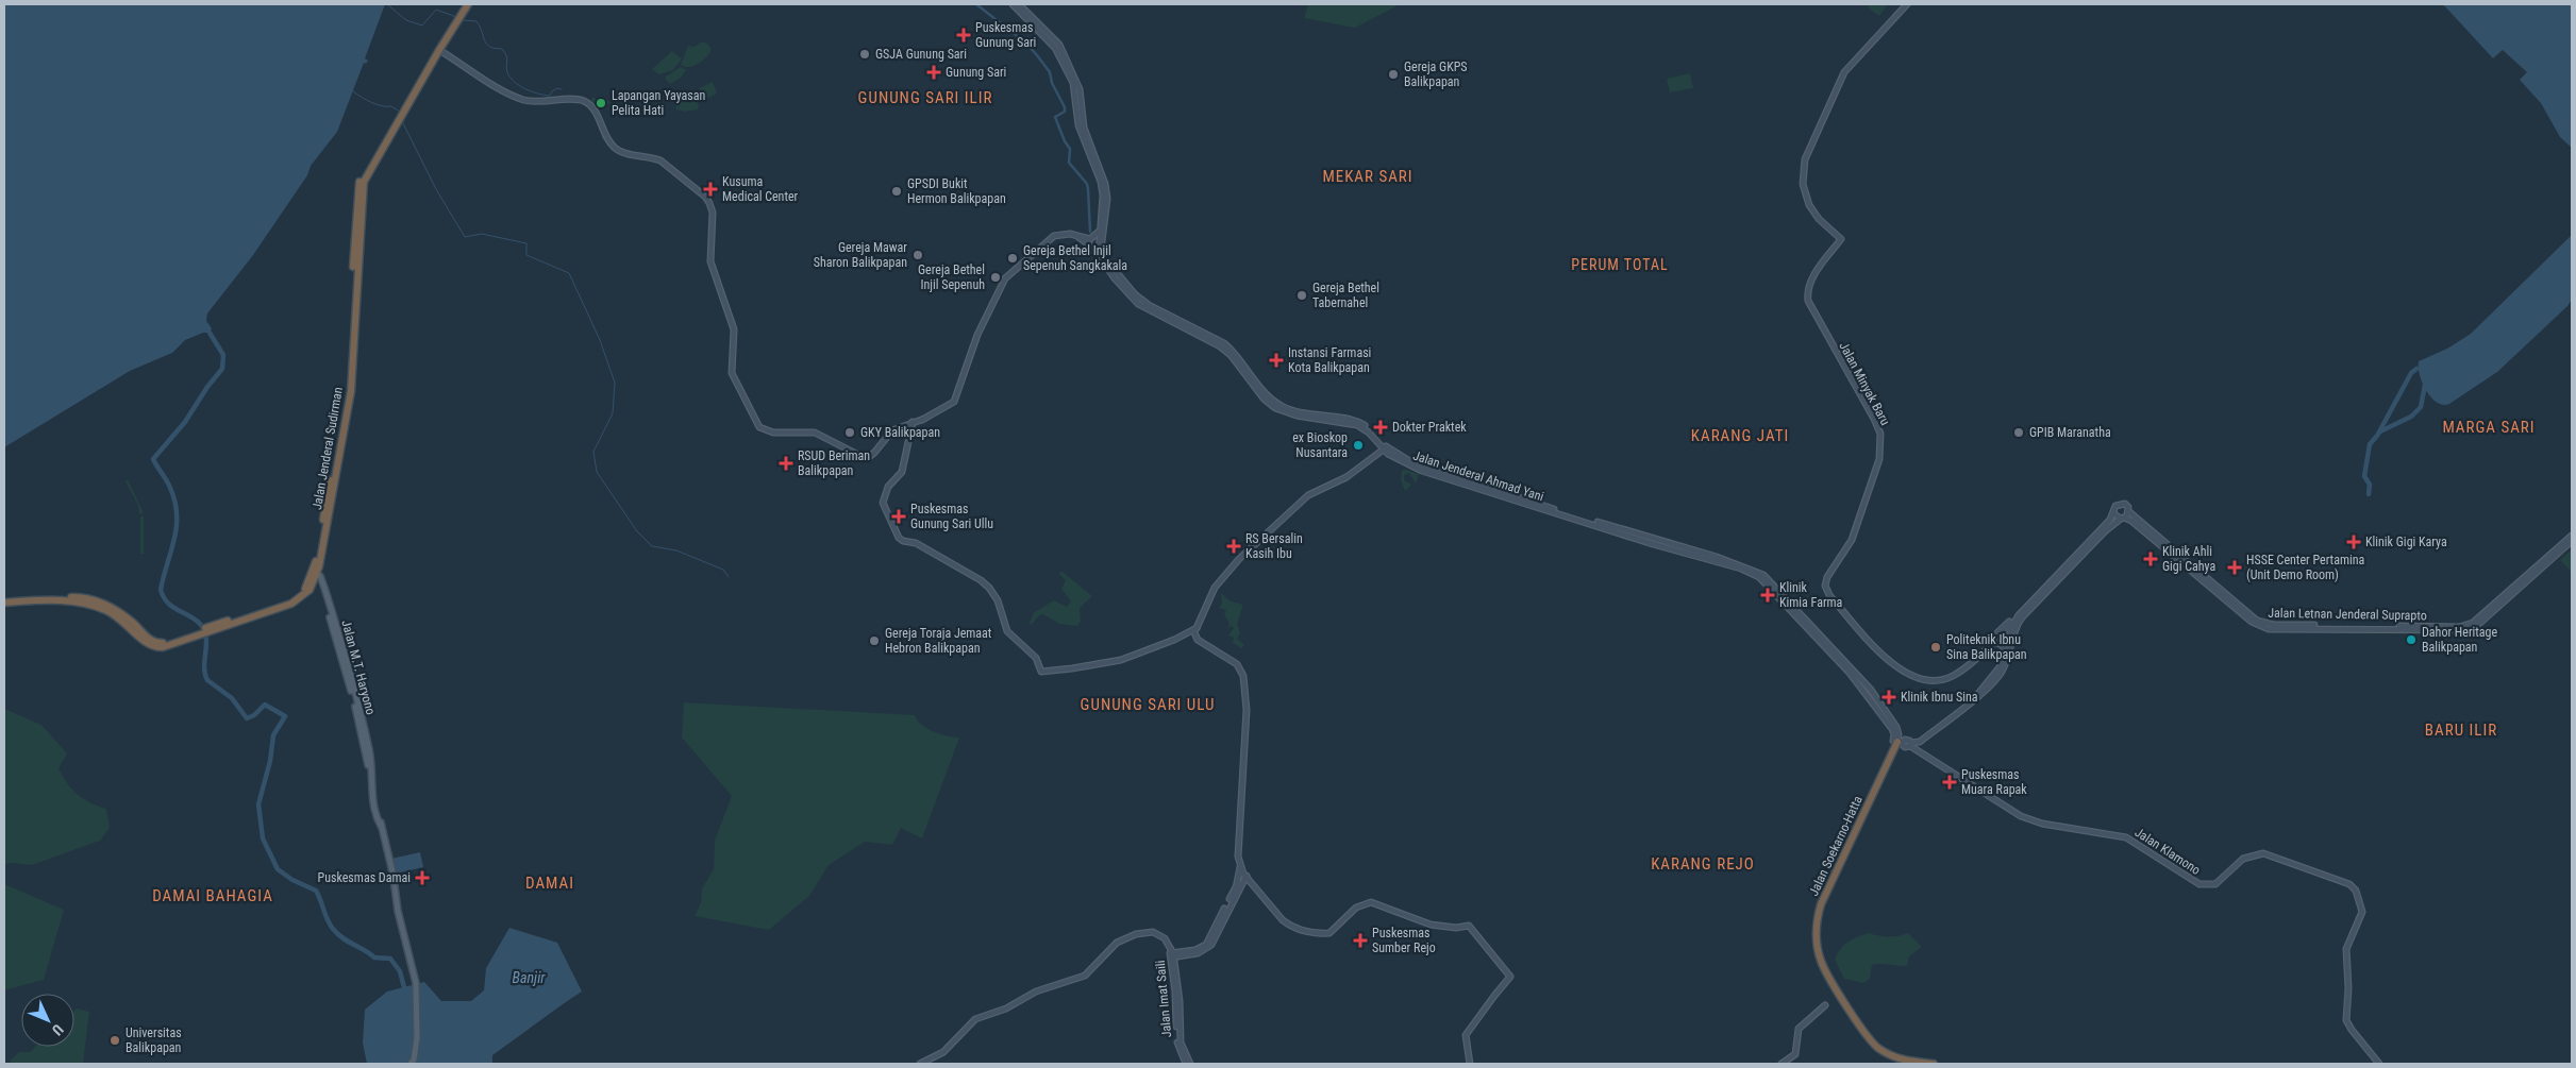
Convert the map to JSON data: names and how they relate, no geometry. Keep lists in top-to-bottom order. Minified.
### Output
{"streets":{"highway":["Jalan Jenderal Sudirman","Jalan Soekarno-Hatta"],"main road":["Jalan Minyak Baru","Jalan Jenderal Ahmad Yani","Jalan Letnan Jenderal Suprapto","Jalan M.T. Haryono","Jalan Klamono","Jalan Imat Saili"]},"crossings":[["Jalan Jenderal Sudirman","Jalan M.T. Haryono"],["Jalan Jenderal Ahmad Yani","Jalan Soekarno-Hatta"],["Jalan Jenderal Ahmad Yani","Jalan Klamono"],["Jalan Soekarno-Hatta","Jalan Klamono"]],"districts":["GUNUNG SARI ILIR","MEKAR SARI","PERUM TOTAL","MARGA SARI","KARANG JATI","GUNUNG SARI ULU","BARU ILIR","KARANG REJO","DAMAI","DAMAI BAHAGIA"],"water":["Banjir"],"places":{"health":["Puskesmas Gunung Sari","Gunung Sari","Kusuma Medical Center","Instansi Farmasi Kota Balikpapan","Dokter Praktek","RSUD Beriman Balikpapan","Puskesmas Gunung Sari Ullu","Klinik Gigi Karya","RS Bersalin Kasih Ibu","Klinik Ahli Gigi Cahya","HSSE Center Pertamina (Unit Demo Room)","Klinik Kimia Farma","Klinik Ibnu Sina","Puskesmas Muara Rapak","Puskesmas Damai","Puskesmas Sumber Rejo"],"other":["GSJA Gunung Sari","Gereja GKPS Balikpapan","Lapangan Yayasan Pelita Hati","GPSDI Bukit Hermon Balikpapan","Gereja Mawar Sharon Balikpapan","Gereja Bethel Injil Sepenuh Sangkakala","Gereja Bethel Injil Sepenuh","Gereja Bethel Tabernahel","GKY Balikpapan","GPIB Maranatha","ex Bioskop Nusantara","Dahor Heritage Balikpapan","Gereja Toraja Jemaat Hebron Balikpapan","Politeknik Ibnu Sina Balikpapan","Universitas Balikpapan"]},"north":"bottom right"}
